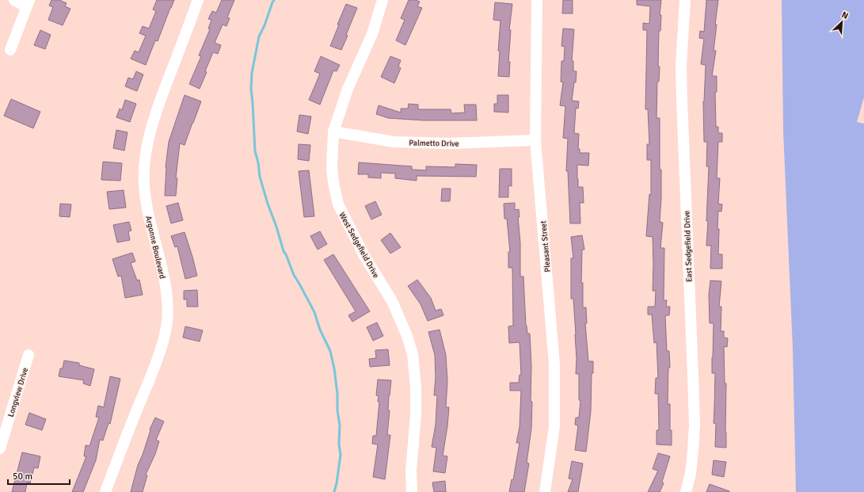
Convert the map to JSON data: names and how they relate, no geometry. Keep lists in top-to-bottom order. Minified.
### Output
{"streets":{"street":["Palmetto Drive","West Sedgefield Drive","Pleasant Street","East Sedgefield Drive","Argonne Boulevard","Longview Drive"]},"crossings":[["Palmetto Drive","West Sedgefield Drive"],["Palmetto Drive","Pleasant Street"]],"scale_bar":"50 m","north":"top right"}
